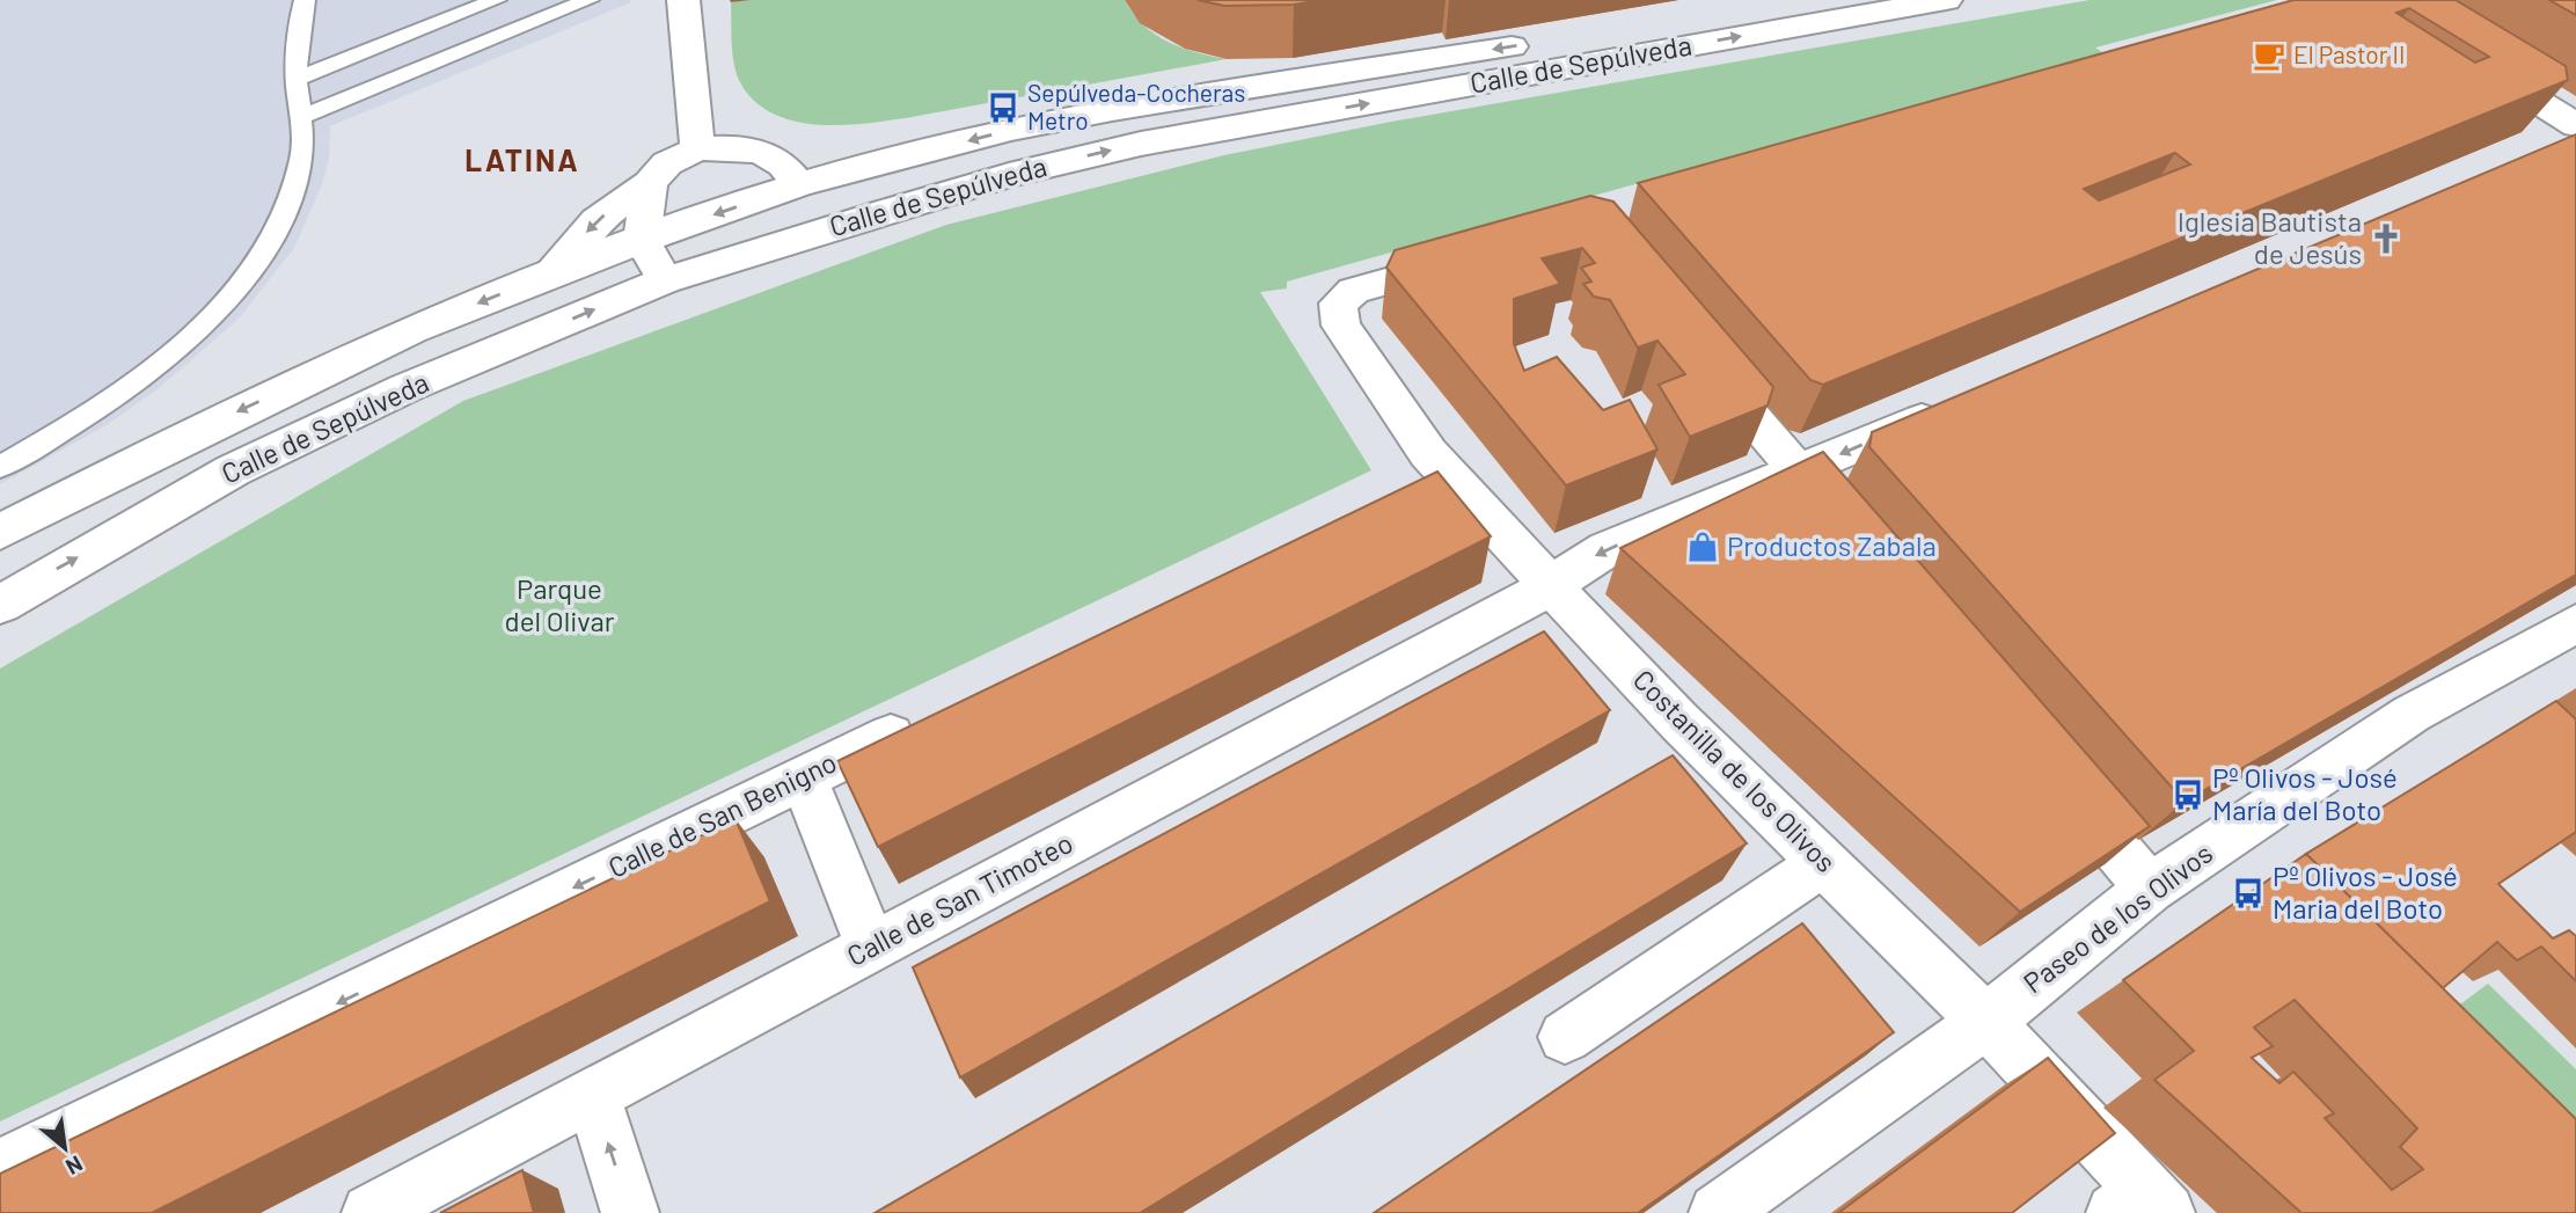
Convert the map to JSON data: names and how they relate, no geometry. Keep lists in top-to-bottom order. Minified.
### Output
{"streets":{"street":["Calle de Sepúlveda","Costanilla de los Olivos","Calle de San Benigno","Calle de San Timoteo","Paseo de los Olivos"]},"crossings":[["Costanilla de los Olivos","Calle de San Timoteo"],["Costanilla de los Olivos","Paseo de los Olivos"]],"one_way":["Calle de San Benigno"],"districts":["LATINA"],"parks":["Parque del Olivar"],"places":{"cafe":["El Pastor II"],"bus stop":["Sepúlveda-Cocheras Metro","Pº Olivos - José María del Boto","Pº Olivos - José Maria del Boto"],"church":["Iglesia Bautista de Jesús"],"shop":["Productos Zabala"]},"north":"bottom right"}
